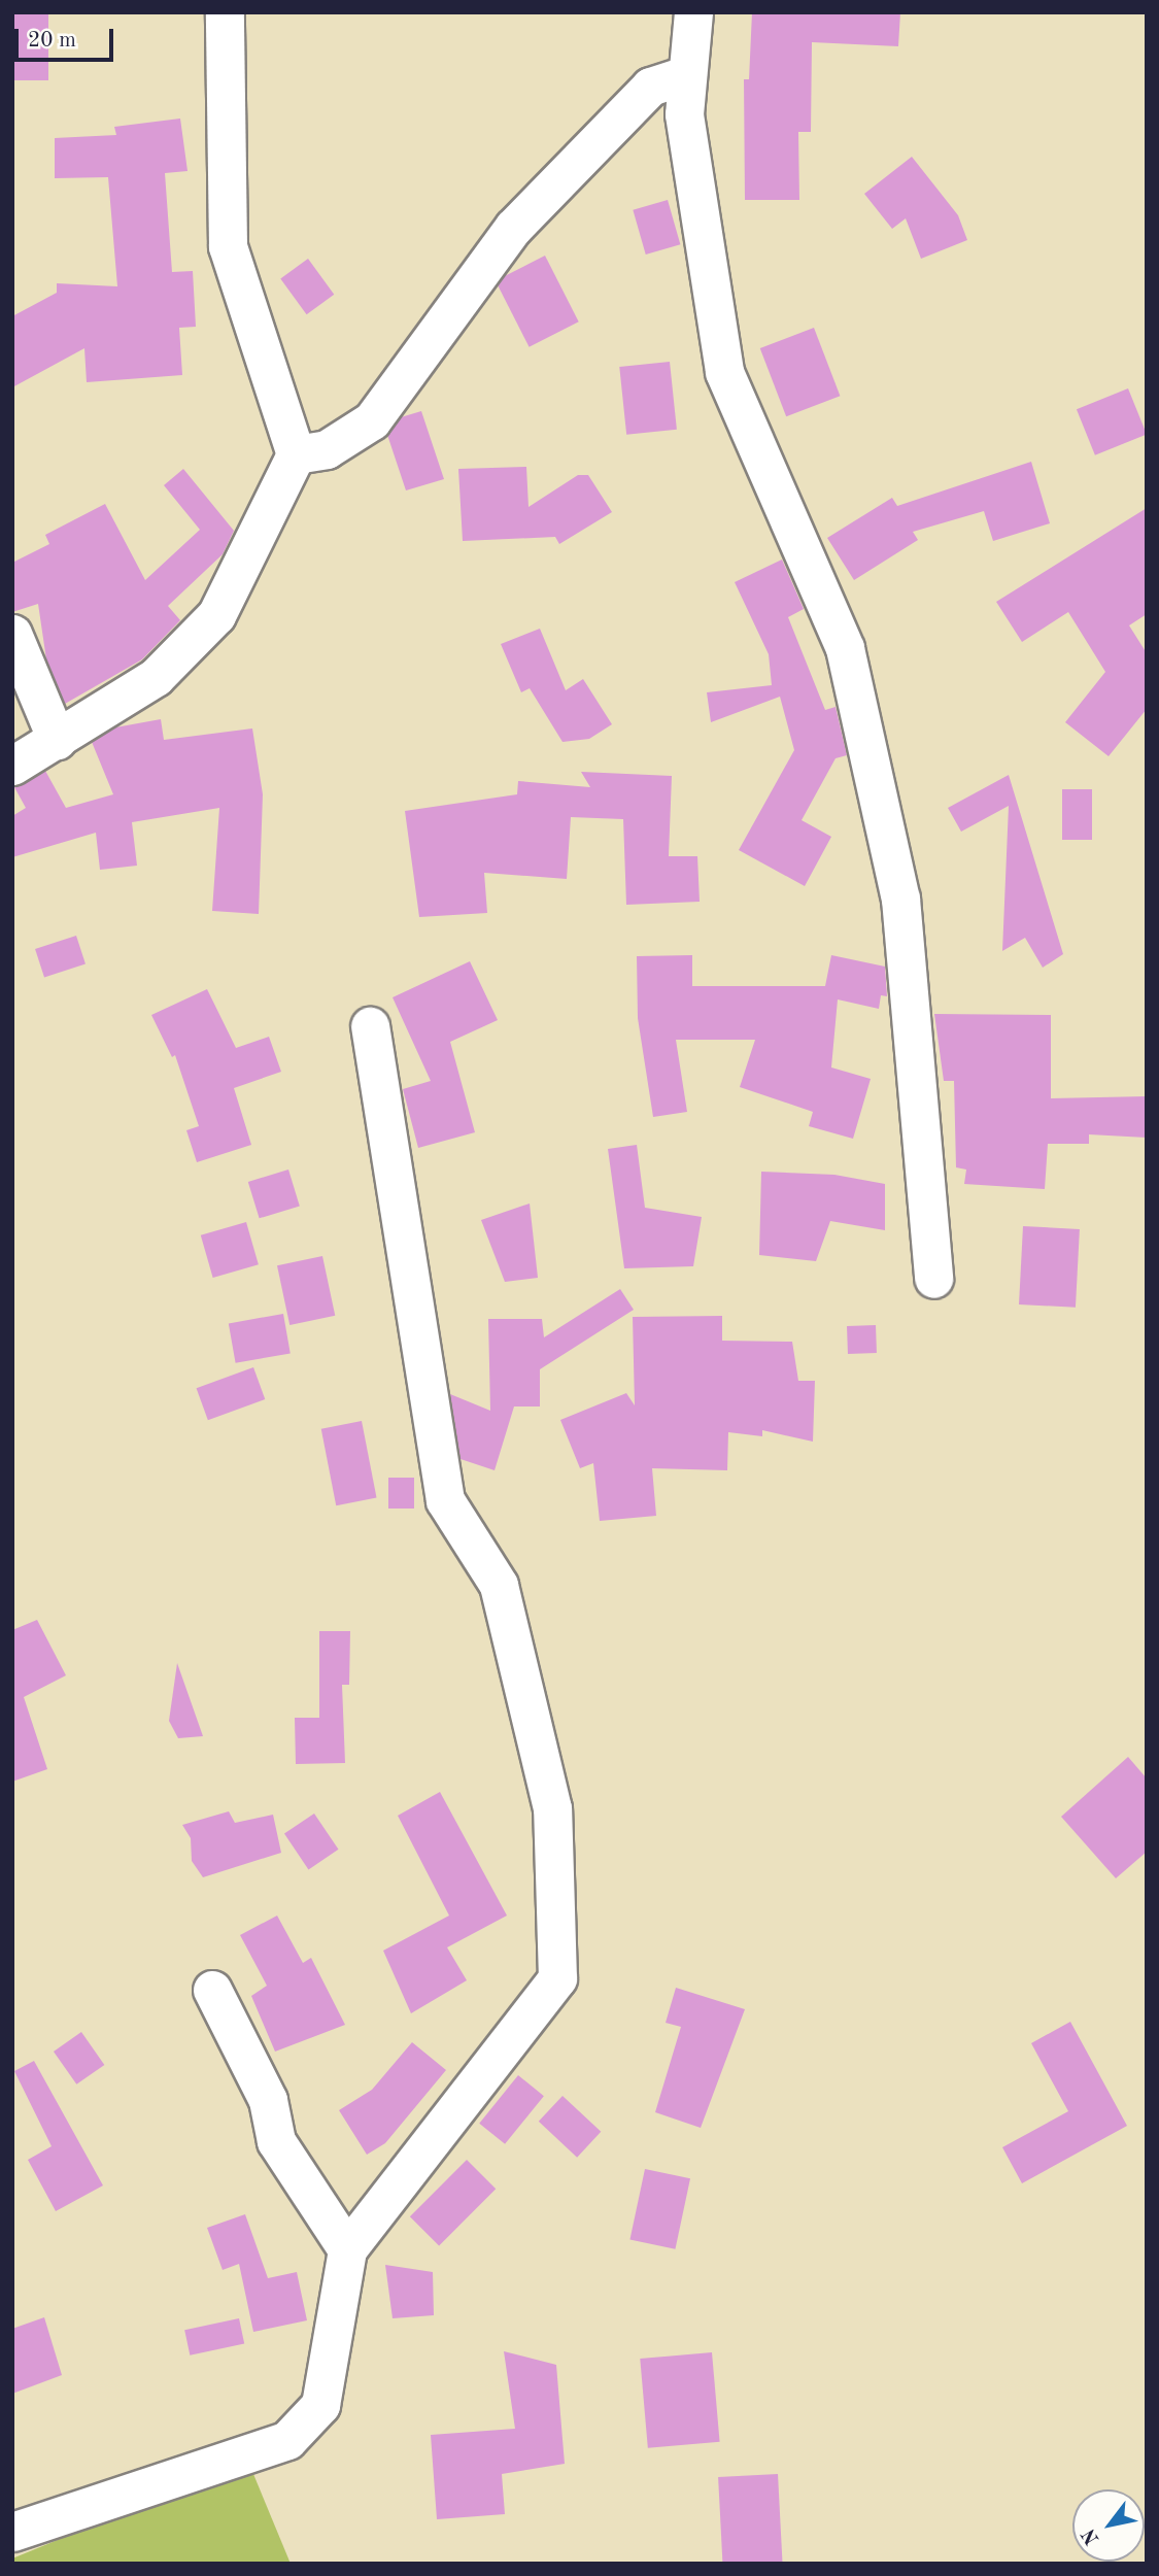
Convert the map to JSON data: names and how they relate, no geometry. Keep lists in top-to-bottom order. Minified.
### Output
{"scale_bar":"20 m","north":"bottom left"}
